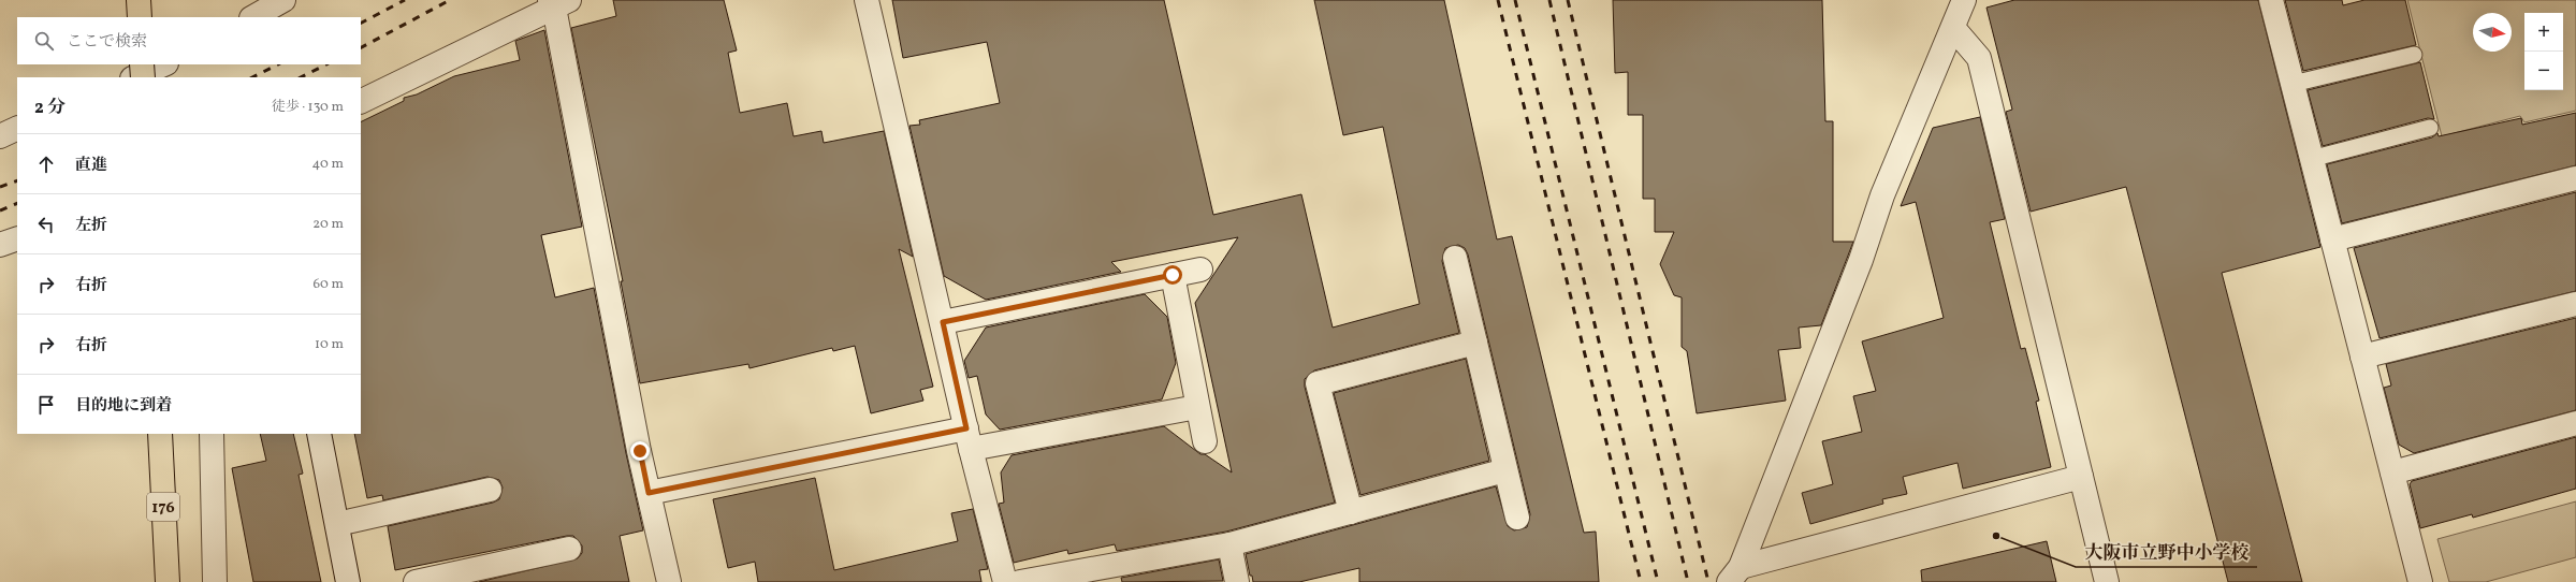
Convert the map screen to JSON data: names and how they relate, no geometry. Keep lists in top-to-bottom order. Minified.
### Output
{"streets":{"highway":["176"]},"places":["大阪市立野中小学校"],"north":"right","page":{"map_buttons":["+","−"],"search":"ここで検索","heading":["2 分","徒歩 · 130 m"],"list":[["直進","40 m"],["左折","20 m"],["右折","60 m"],["右折","10 m"],"目的地に到着"]}}
